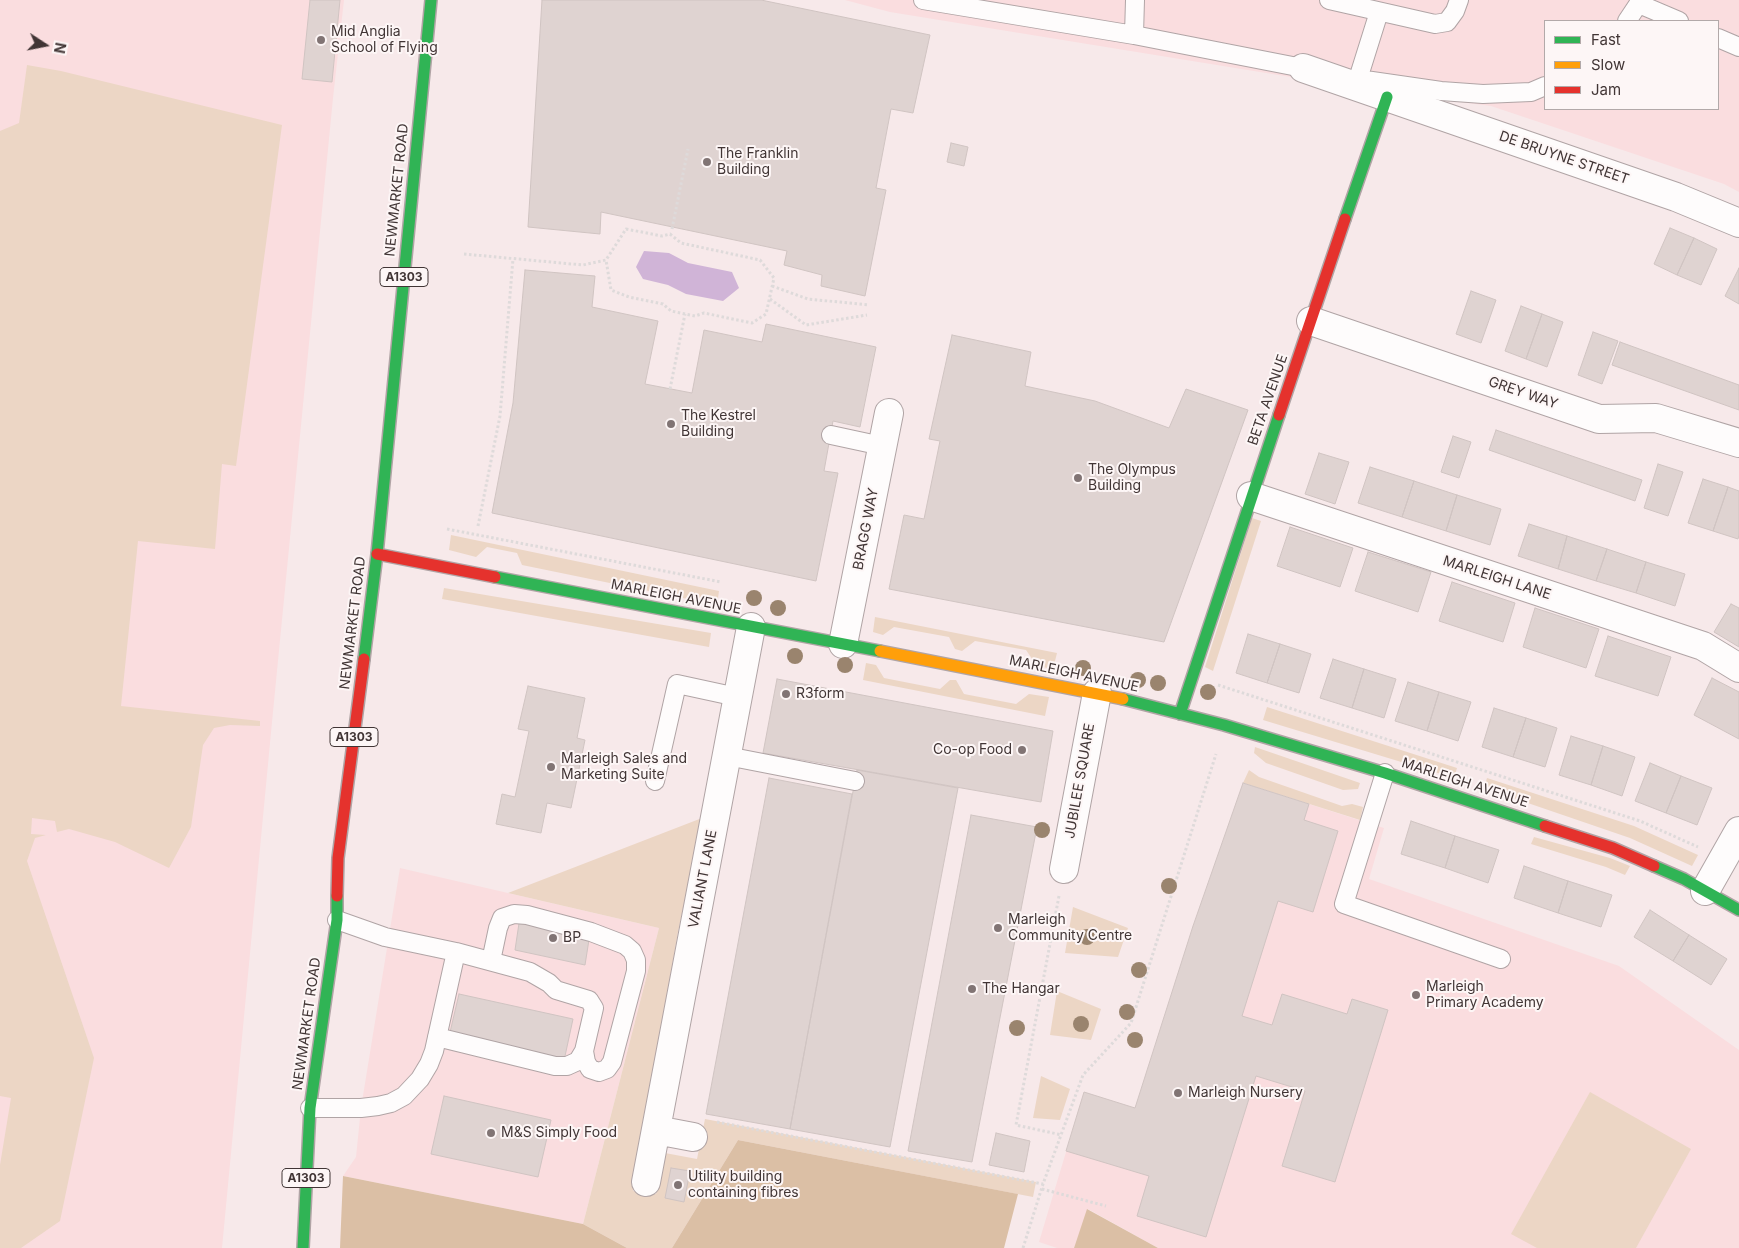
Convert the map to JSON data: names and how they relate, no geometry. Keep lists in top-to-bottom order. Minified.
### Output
{"streets":{"street":["DE BRUYNE STREET","NEWMARKET ROAD","A1303","GREY WAY","BETA AVENUE","BRAGG WAY","MARLEIGH LANE","MARLEIGH AVENUE","JUBILEE SQUARE","VALIANT LANE"]},"crossings":[["DE BRUYNE STREET","BETA AVENUE"],["NEWMARKET ROAD","MARLEIGH AVENUE"],["GREY WAY","BETA AVENUE"],["BETA AVENUE","MARLEIGH LANE"],["BETA AVENUE","MARLEIGH AVENUE"],["BRAGG WAY","MARLEIGH AVENUE"],["MARLEIGH AVENUE","JUBILEE SQUARE"],["MARLEIGH AVENUE","VALIANT LANE"]],"places":["Mid Anglia School of Flying","The Franklin Building","The Kestrel Building","The Olympus Building","R3form","Co-op Food","Marleigh Sales and Marketing Suite","Marleigh Community Centre","BP","The Hangar","Marleigh Primary Academy","Marleigh Nursery","M&S Simply Food","Utility building containing fibres"],"legend":["Fast","Slow","Jam"],"north":"right"}
